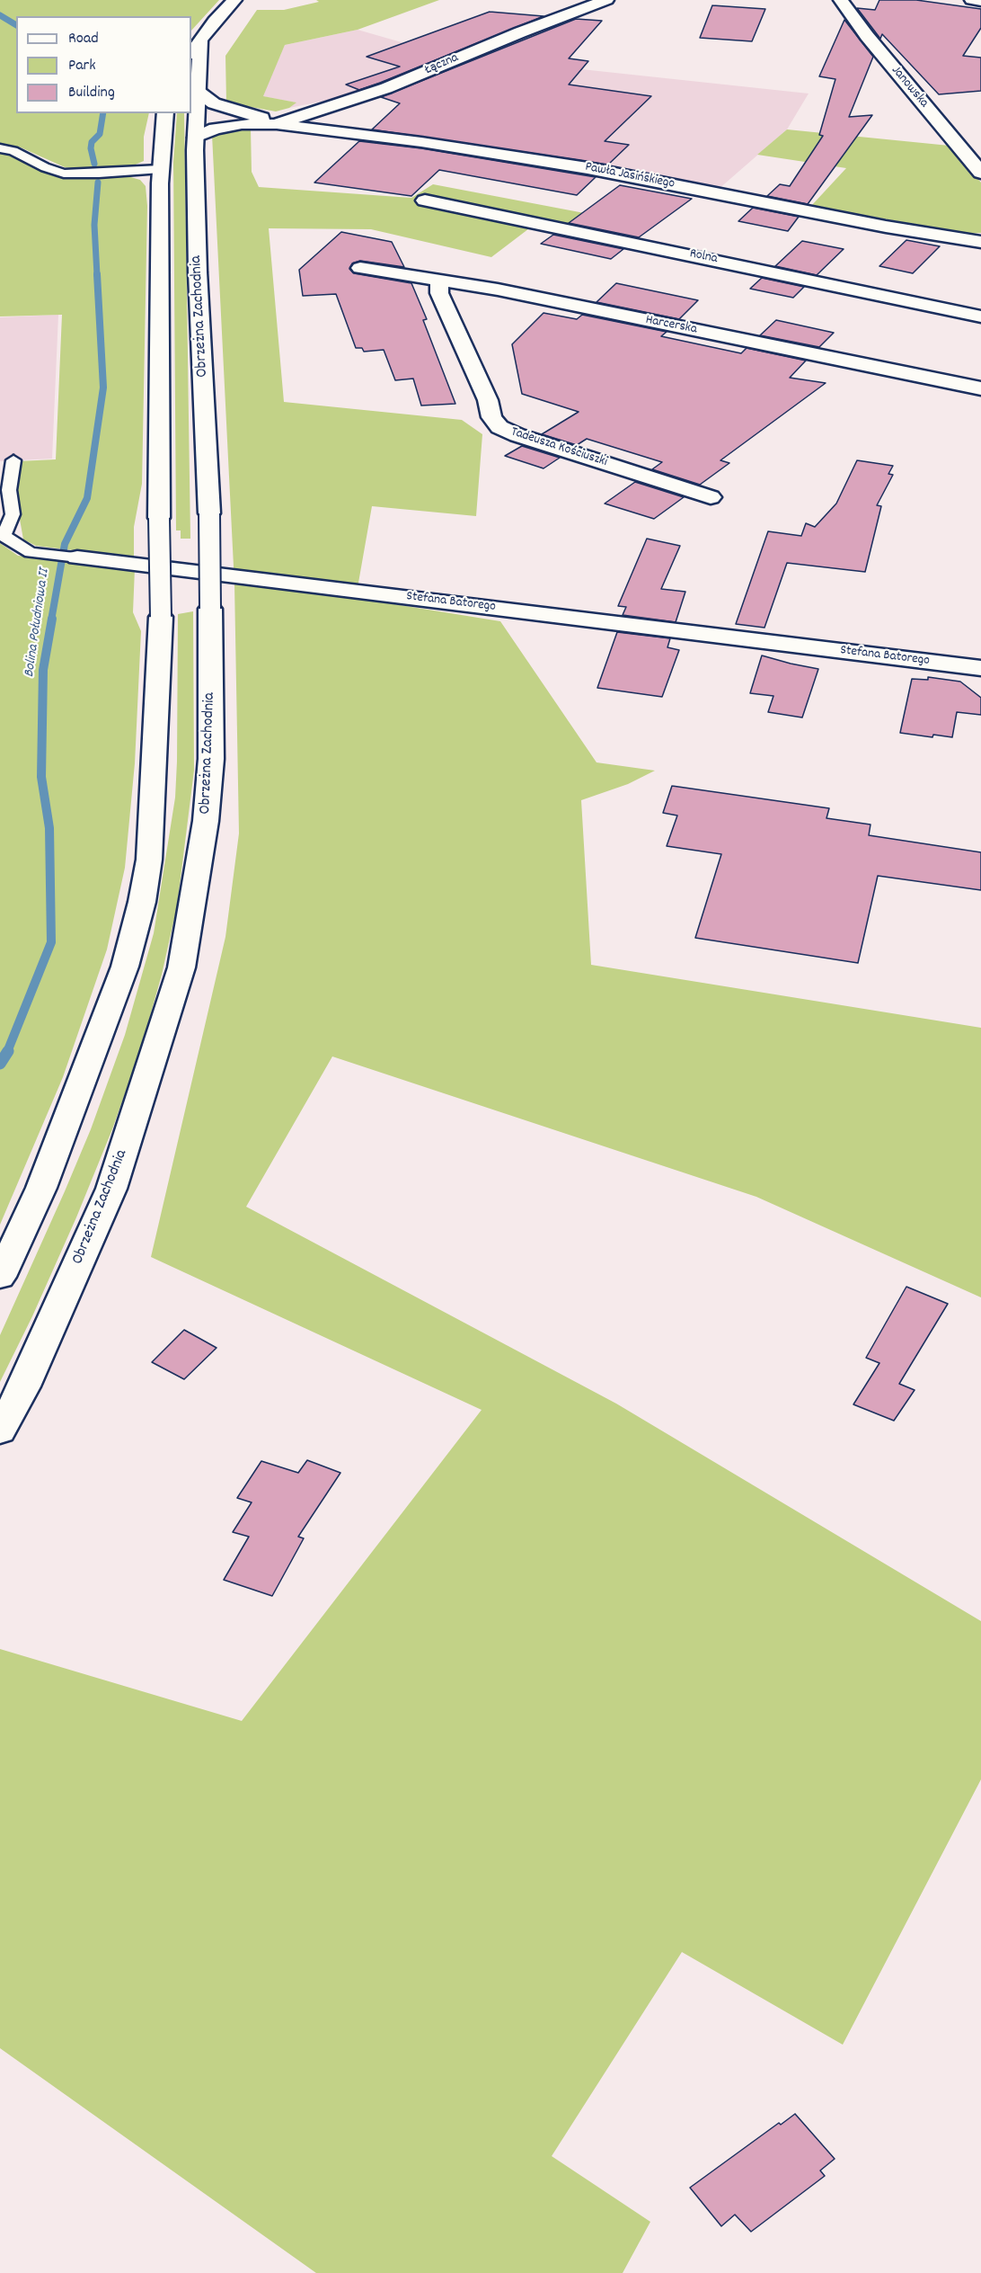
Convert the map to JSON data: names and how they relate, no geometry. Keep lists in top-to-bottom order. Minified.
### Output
{"streets":{"street":["Łączna","Janowska","Pawła Jasińskiego","Rolna","Obrzeżna Zachodnia","Harcerska","Tadeusza Kościuszki","Stefana Batorego"]},"crossings":[["Łączna","Pawła Jasińskiego"],["Pawła Jasińskiego","Obrzeżna Zachodnia"],["Harcerska","Tadeusza Kościuszki"]],"water":["Bolina Południowa II"],"legend":["Road","Park","Building"]}
